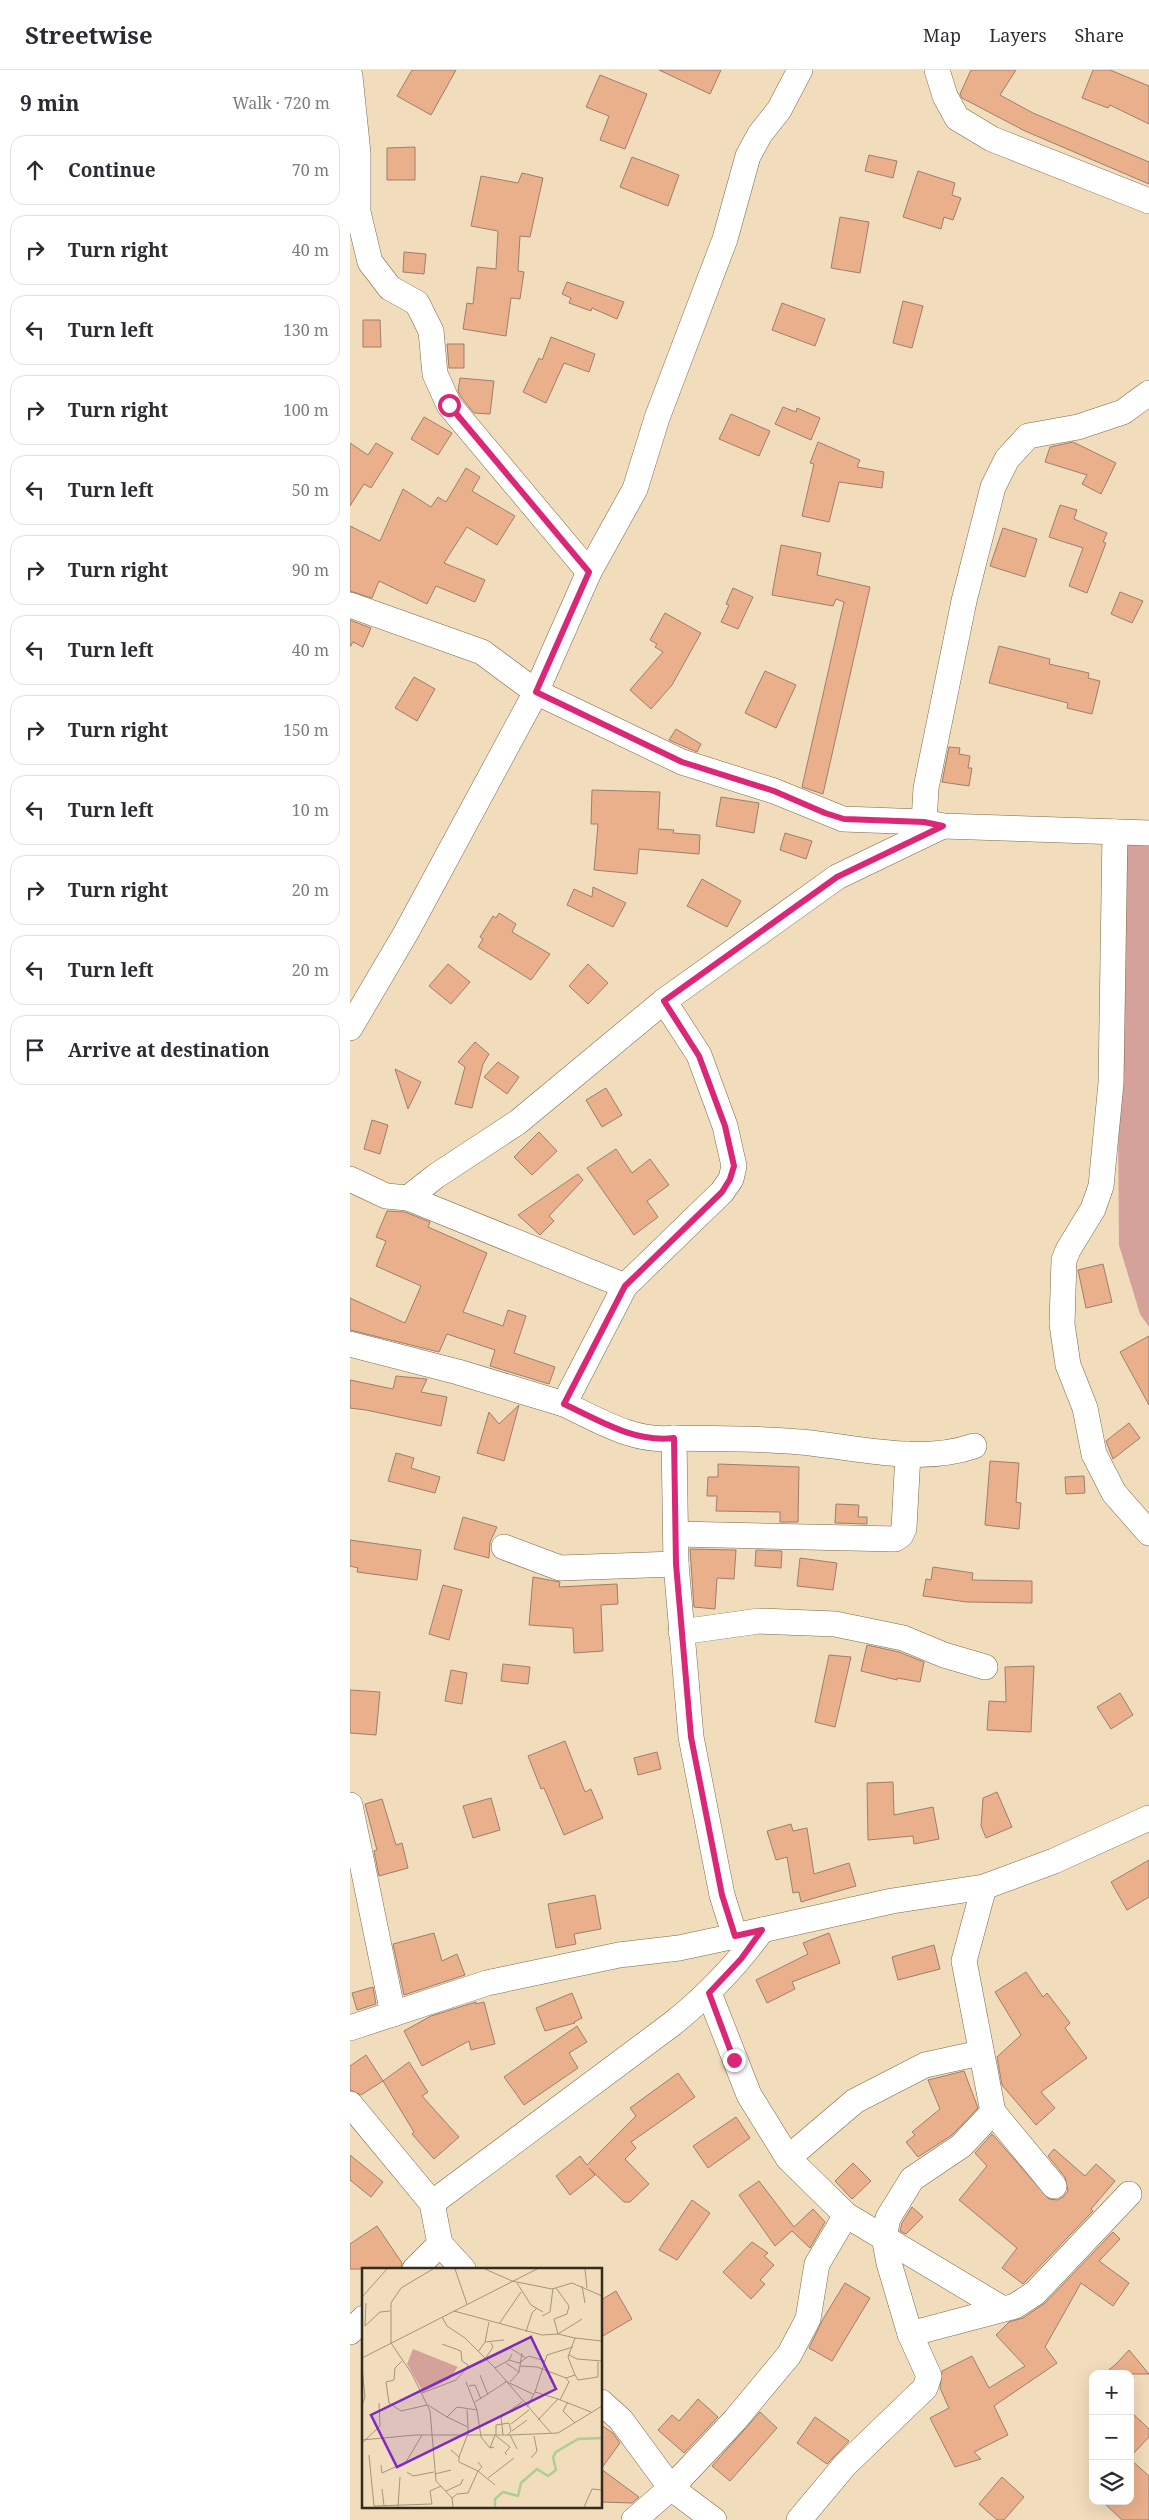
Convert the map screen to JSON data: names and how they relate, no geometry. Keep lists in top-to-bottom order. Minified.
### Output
{"page":{"header":"Streetwise","nav":["Map","Layers","Share"],"heading":["9 min","Walk · 720 m"],"list":[["Continue","70 m"],["Turn right","40 m"],["Turn left","130 m"],["Turn right","100 m"],["Turn left","50 m"],["Turn right","90 m"],["Turn left","40 m"],["Turn right","150 m"],["Turn left","10 m"],["Turn right","20 m"],["Turn left","20 m"],"Arrive at destination"],"map_buttons":["+","−"]}}
